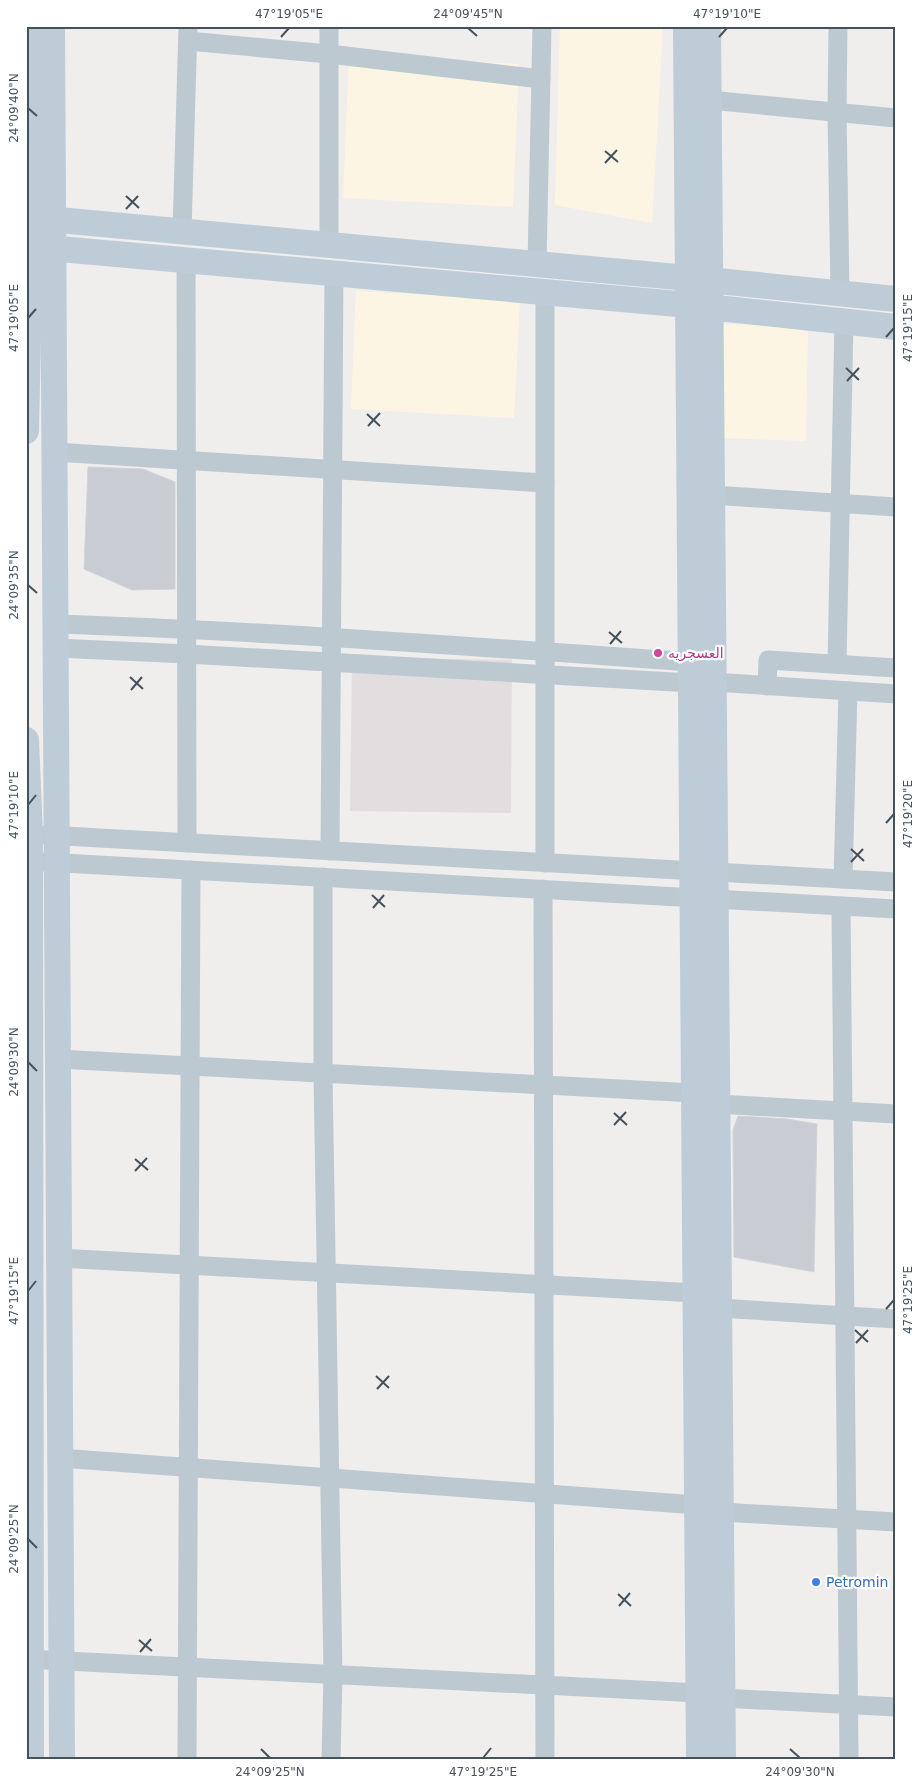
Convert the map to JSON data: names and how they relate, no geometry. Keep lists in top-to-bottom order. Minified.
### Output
{"places":["العسجريه","Petromin"],"coordinates":["47°19'05\"E","24°09'45\"N","47°19'10\"E","24°09'40\"N","47°19'15\"E","24°09'35\"N","47°19'20\"E","24°09'30\"N","47°19'25\"E","24°09'25\"N"]}
